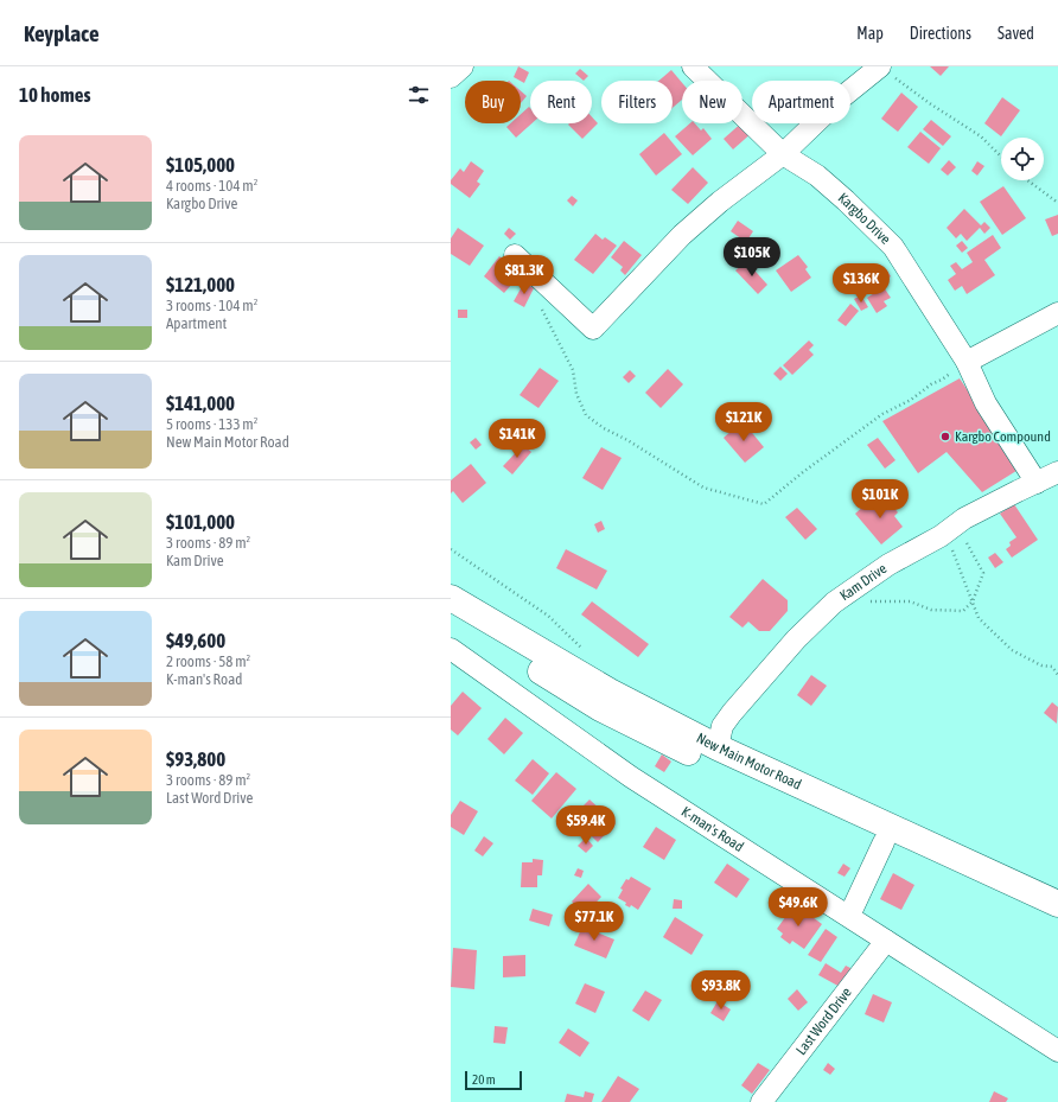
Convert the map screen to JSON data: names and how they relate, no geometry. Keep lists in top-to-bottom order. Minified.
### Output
{"streets":{"highway":["New Main Motor Road"],"street":["Kargbo Drive","Kam Drive","K-man's Road","Last Word Drive"]},"crossings":[["Kargbo Drive","Kam Drive"],["Kam Drive","New Main Motor Road"],["K-man's Road","Last Word Drive"]],"places":["Kargbo Compound"],"scale_bar":"20 m","page":{"header":"Keyplace","nav":["Map","Directions","Saved"],"heading":"10 homes","chip":["Buy","Rent","Filters","New","Apartment"],"list":[{"name":"$105,000","note":"4 rooms · 104 m² · Kargbo Drive"},{"name":"$121,000","note":"3 rooms · 104 m² · Apartment"},{"name":"$141,000","note":"5 rooms · 133 m² · New Main Motor Road"},{"name":"$101,000","note":"3 rooms · 89 m² · Kam Drive"},{"name":"$49,600","note":"2 rooms · 58 m² · K-man's Road"},{"name":"$93,800","note":"3 rooms · 89 m² · Last Word Drive"}],"price":["$105K","$81.3K","$136K","$121K","$141K","$101K","$59.4K","$49.6K","$77.1K","$93.8K"],"scale":"20 m"}}
